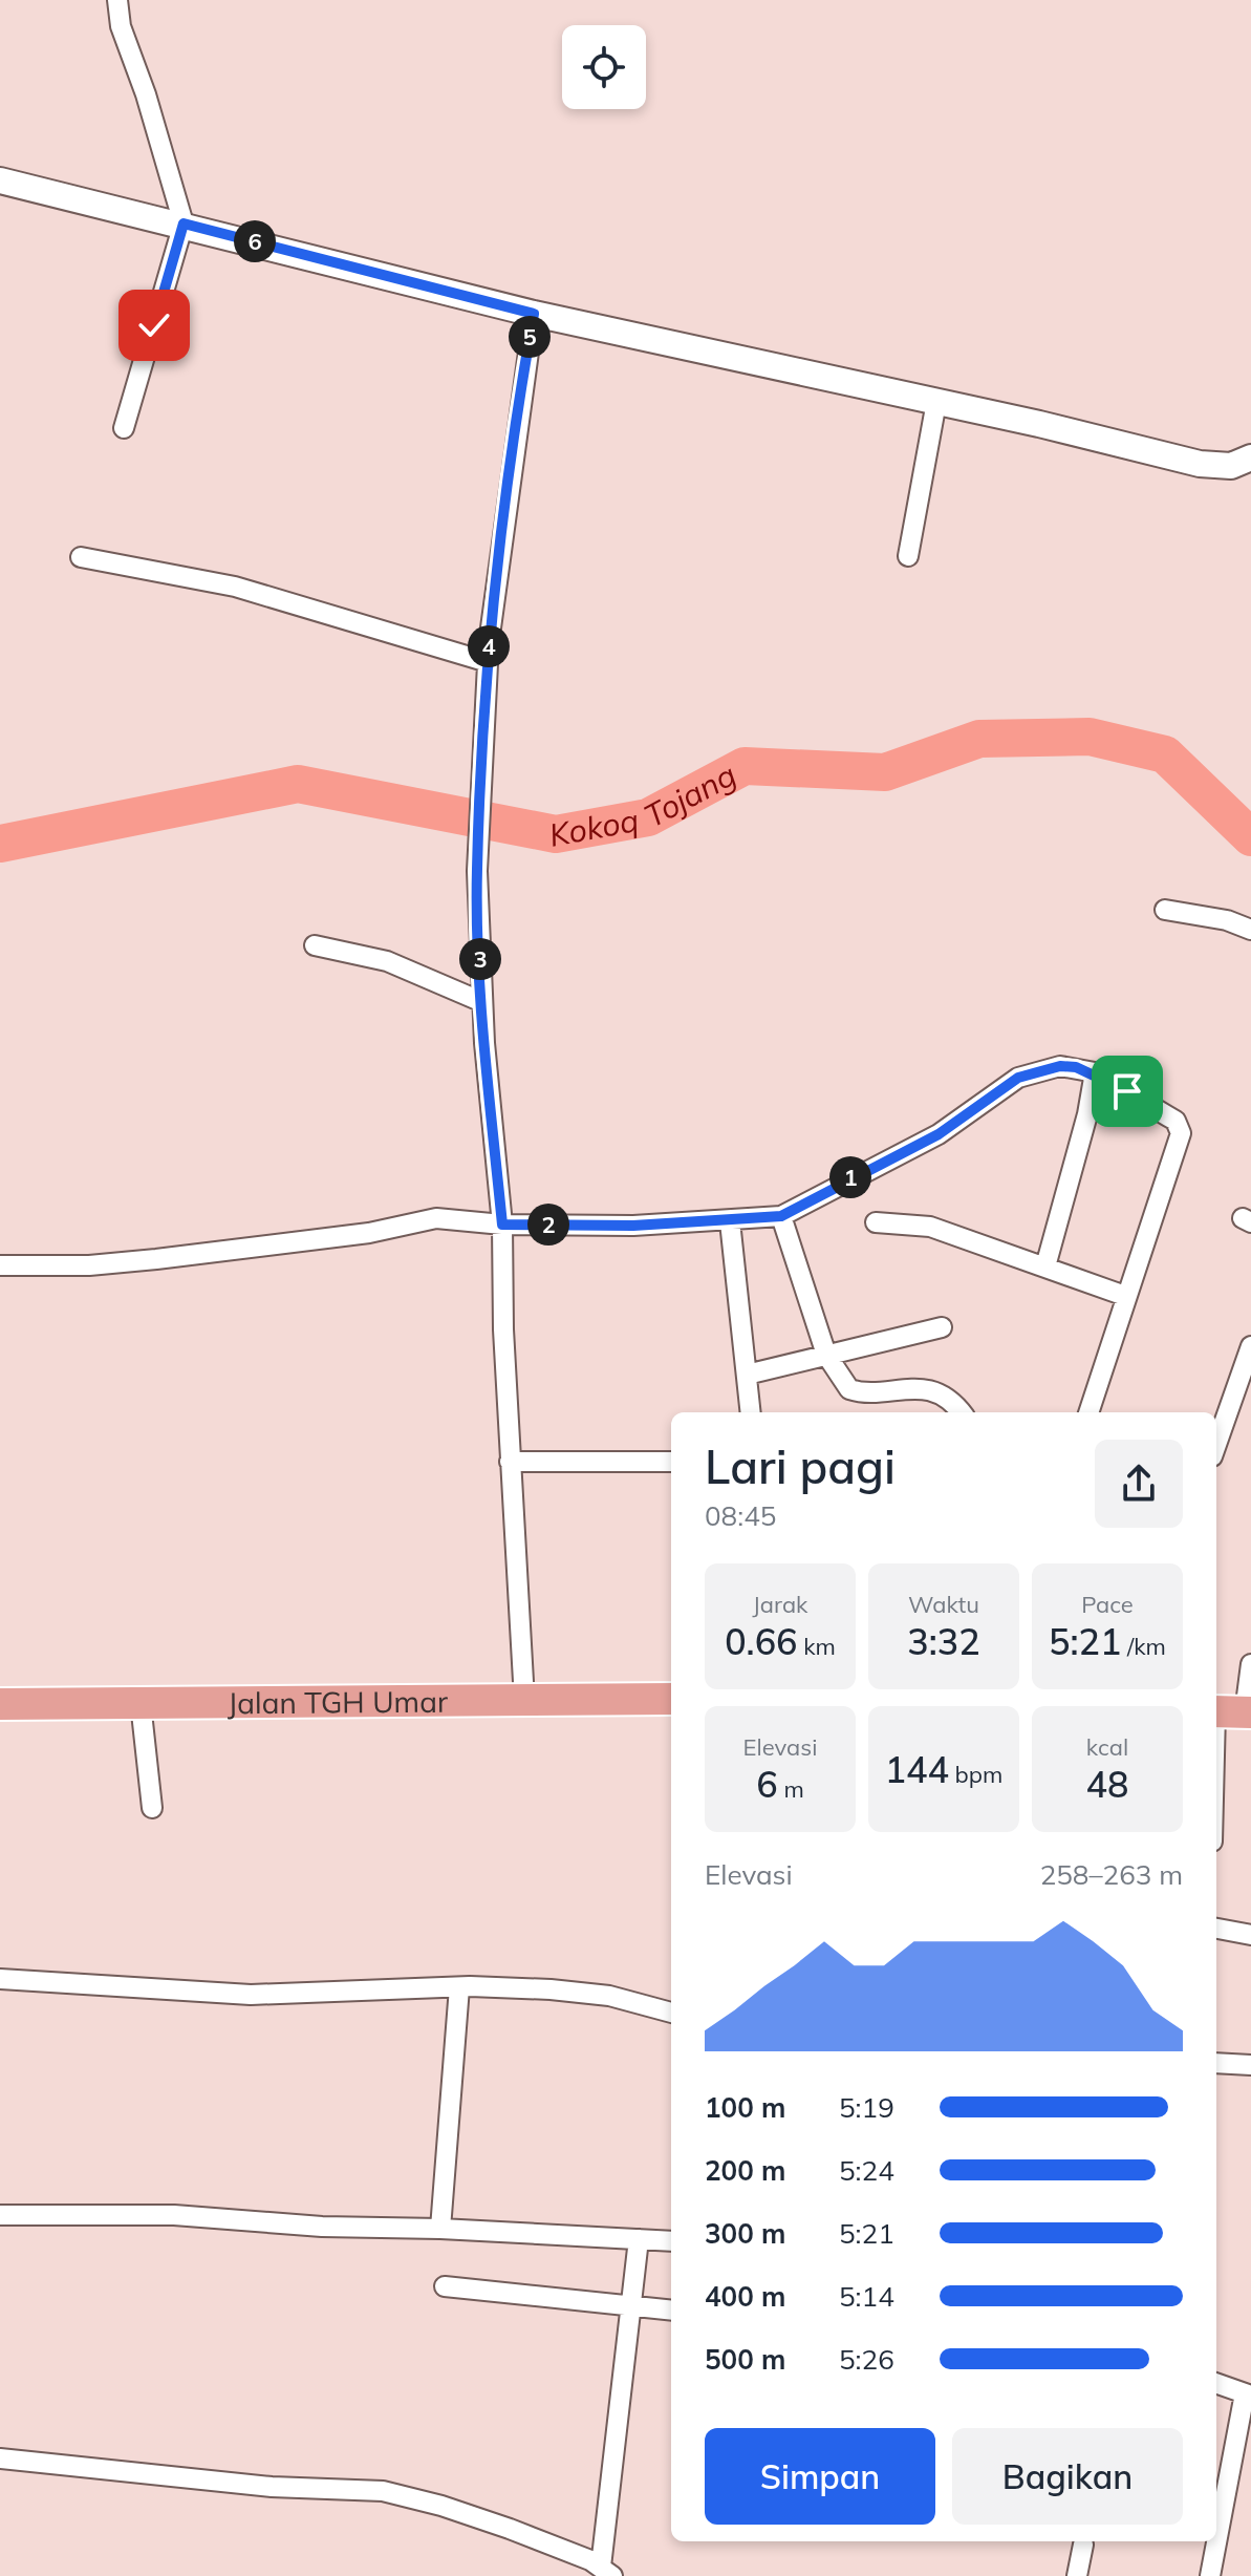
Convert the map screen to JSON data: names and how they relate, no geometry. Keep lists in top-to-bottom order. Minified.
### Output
{"streets":{"main road":["Jalan TGH Umar"]},"water":["Kokoq Tojang"],"page":{"pins":["6","5","4","3","1","2"],"heading":["Lari pagi","08:45"],"stats":[["Jarak","0.66 km"],["Waktu","3:32"],["Pace","5:21 /km"],["Elevasi","6 m"],["144 bpm"],["kcal","48"]],"chart":["Elevasi","258–263 m"],"list":[{"name":"100 m","note":"5:19"},{"name":"200 m","note":"5:24"},{"name":"300 m","note":"5:21"},{"name":"400 m","note":"5:14"},{"name":"500 m","note":"5:26"}],"buttons":["Simpan","Bagikan"]}}
